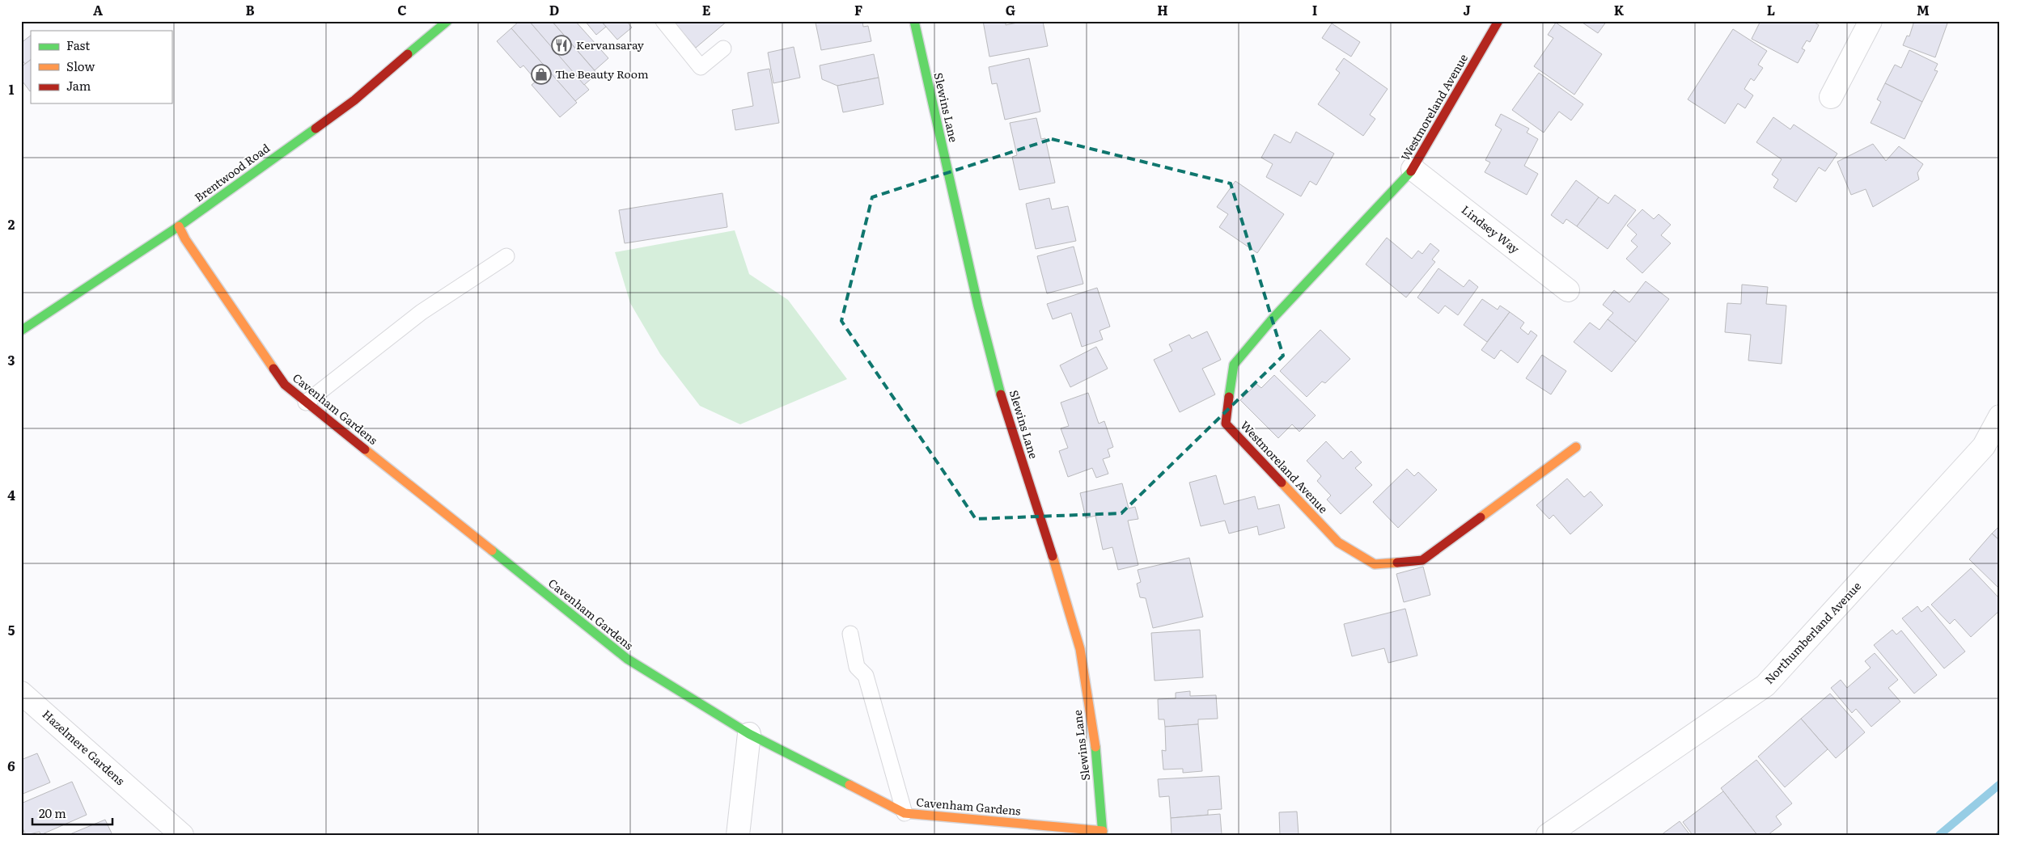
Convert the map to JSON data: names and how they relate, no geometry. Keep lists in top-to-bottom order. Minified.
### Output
{"streets":{"street":["Slewins Lane","Westmoreland Avenue","Brentwood Road","Lindsey Way","Cavenham Gardens","Northumberland Avenue","Hazelmere Gardens"]},"crossings":[["Slewins Lane","Cavenham Gardens"],["Westmoreland Avenue","Lindsey Way"],["Brentwood Road","Cavenham Gardens"]],"places":{"restaurant":["Kervansaray"],"shop":["The Beauty Room"]},"legend":["Fast","Slow","Jam"],"scale_bar":"20 m","grid":{"columns":["A","B","C","D","E","F","G","H","I","J","K","L","M"],"rows":["1","2","3","4","5","6"]}}
